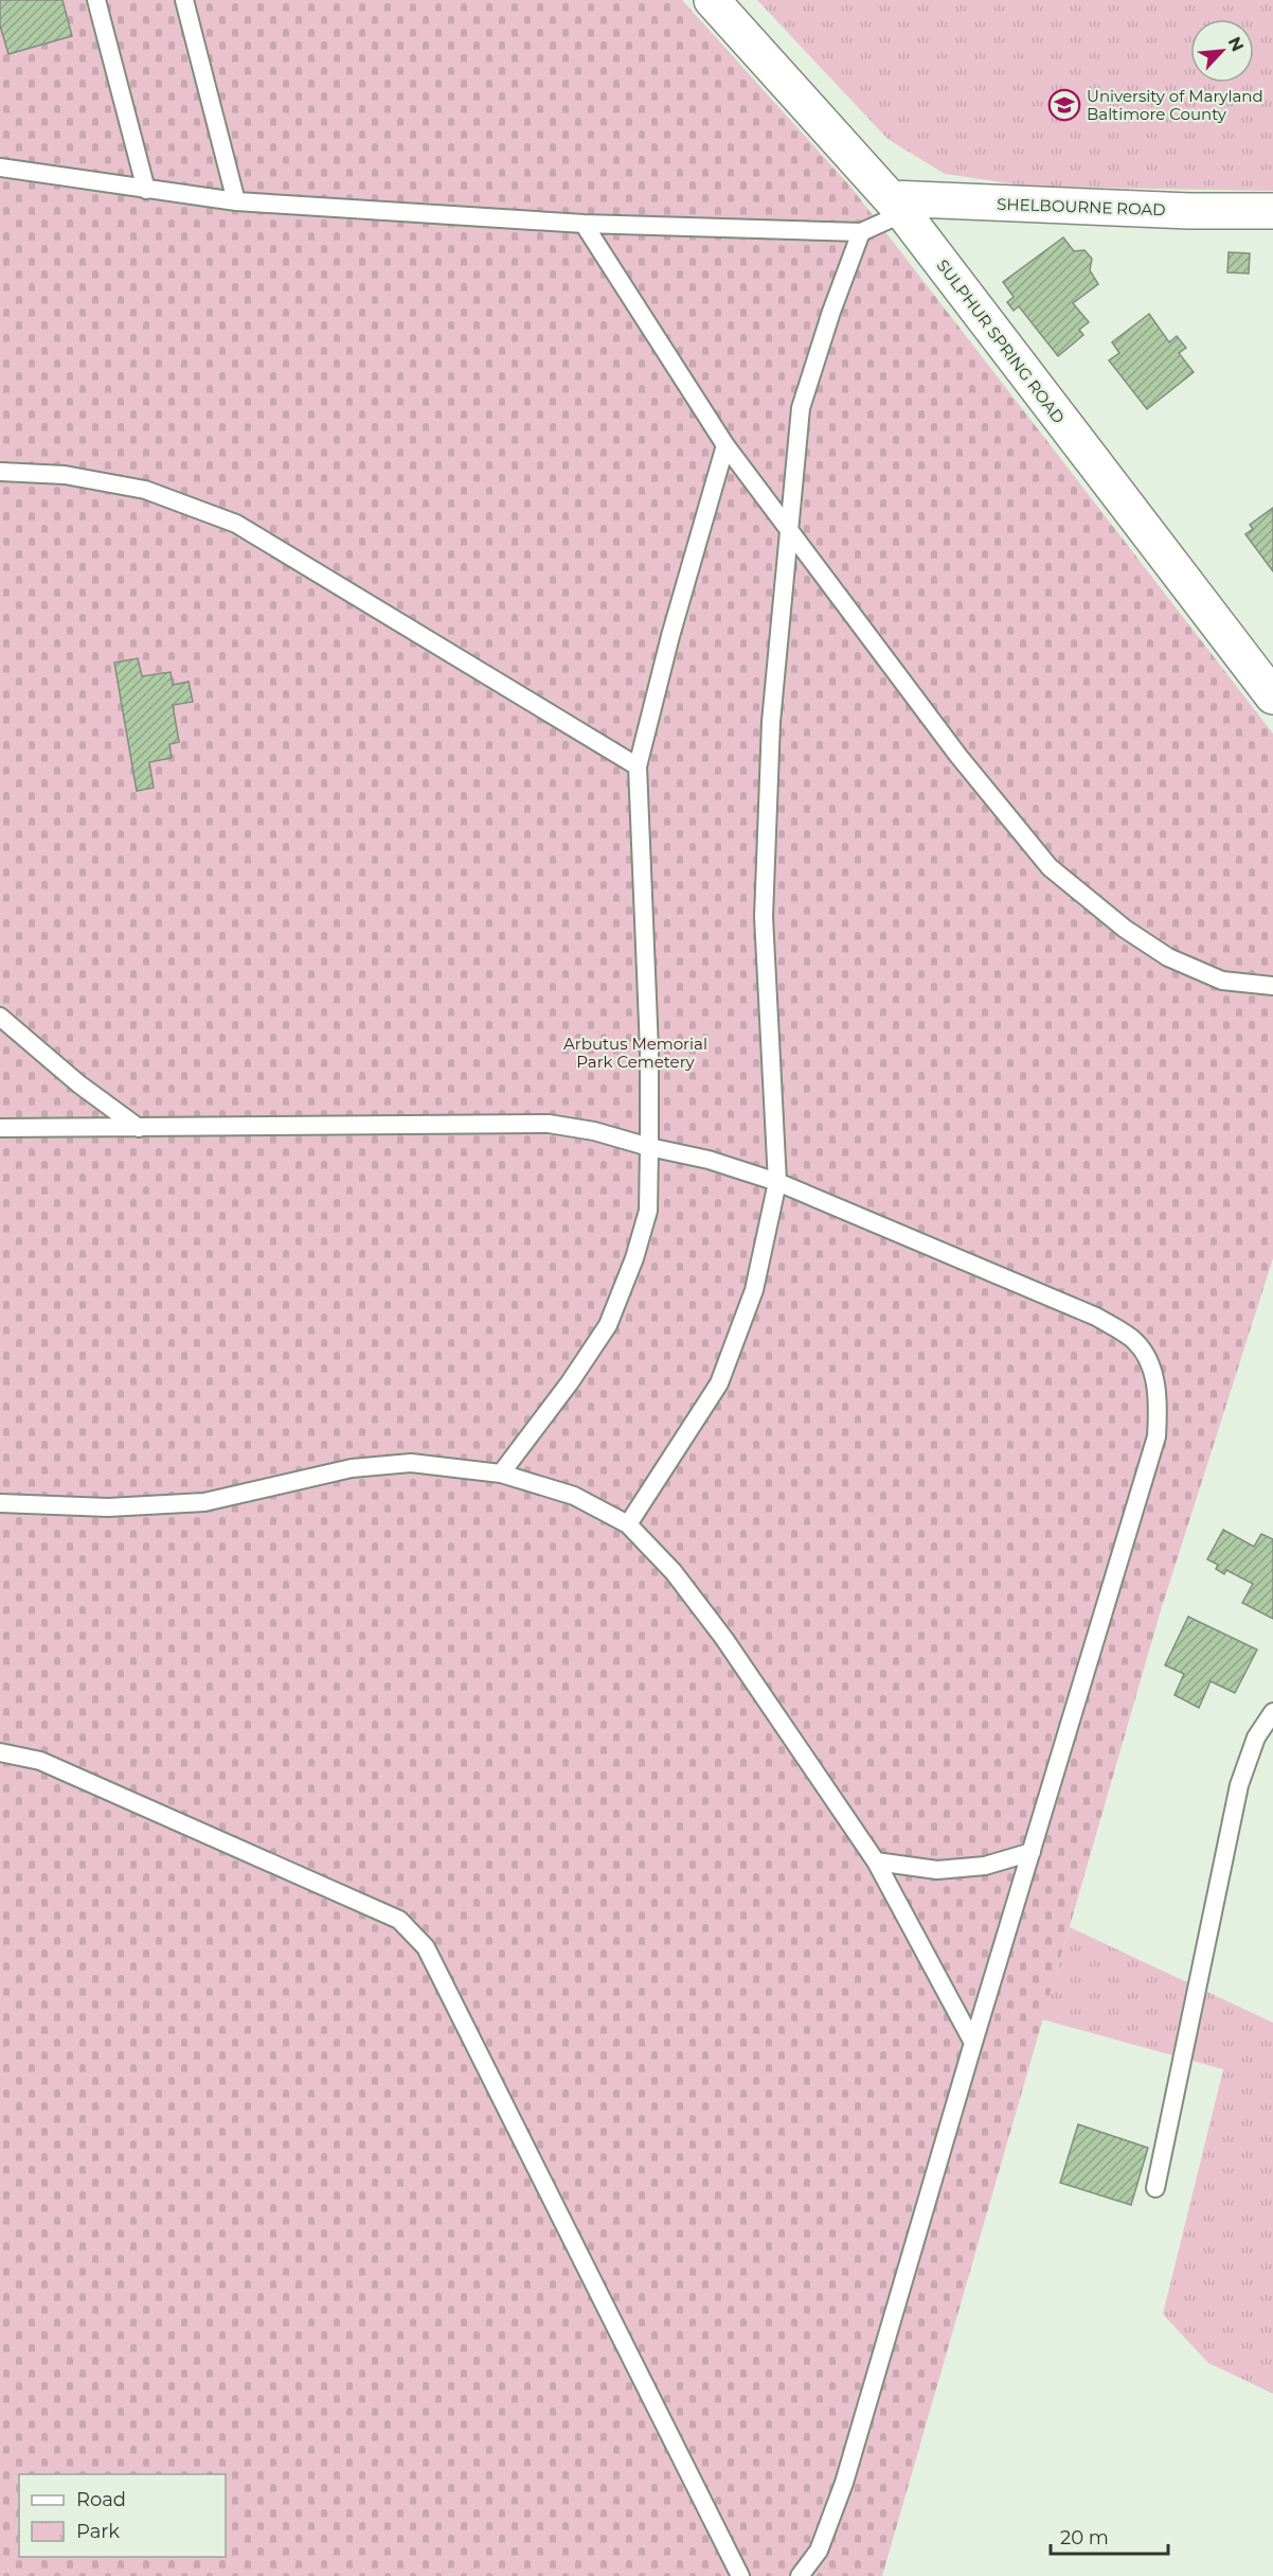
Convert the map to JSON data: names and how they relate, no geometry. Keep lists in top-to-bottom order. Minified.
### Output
{"streets":{"main road":["SHELBOURNE ROAD","SULPHUR SPRING ROAD"]},"crossings":[["SHELBOURNE ROAD","SULPHUR SPRING ROAD"]],"parks":["Arbutus Memorial Park Cemetery"],"places":{"school or university":["University of Maryland Baltimore County"]},"legend":["Road","Park"],"scale_bar":"20 m","north":"top right"}
